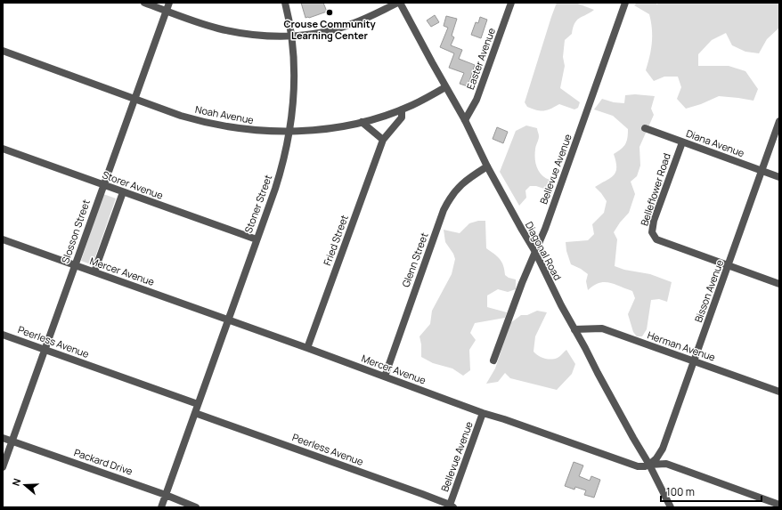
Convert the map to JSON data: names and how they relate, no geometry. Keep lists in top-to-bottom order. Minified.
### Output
{"streets":{"street":["Easter Avenue","Noah Avenue","Diana Avenue","Bellevue Avenue","Storer Avenue","Belleflower Road","Stoner Street","Slosson Street","Fried Street","Diagonal Road","Glenn Street","Mercer Avenue","Bisson Avenue","Peerless Avenue","Herman Avenue","Packard Drive"]},"crossings":[["Easter Avenue","Diagonal Road"],["Noah Avenue","Stoner Street"],["Noah Avenue","Slosson Street"],["Noah Avenue","Fried Street"],["Noah Avenue","Diagonal Road"],["Diana Avenue","Belleflower Road"],["Diana Avenue","Bisson Avenue"],["Bellevue Avenue","Diagonal Road"],["Bellevue Avenue","Mercer Avenue"],["Bellevue Avenue","Peerless Avenue"],["Storer Avenue","Stoner Street"],["Storer Avenue","Slosson Street"],["Belleflower Road","Bisson Avenue"],["Stoner Street","Mercer Avenue"],["Stoner Street","Peerless Avenue"],["Slosson Street","Mercer Avenue"],["Slosson Street","Peerless Avenue"],["Slosson Street","Packard Drive"],["Fried Street","Mercer Avenue"],["Diagonal Road","Glenn Street"],["Diagonal Road","Mercer Avenue"],["Diagonal Road","Bisson Avenue"],["Diagonal Road","Herman Avenue"],["Glenn Street","Mercer Avenue"],["Mercer Avenue","Bisson Avenue"],["Bisson Avenue","Herman Avenue"]],"places":["Crouse Community Learning Center"],"scale_bar":"100 m","north":"left"}
